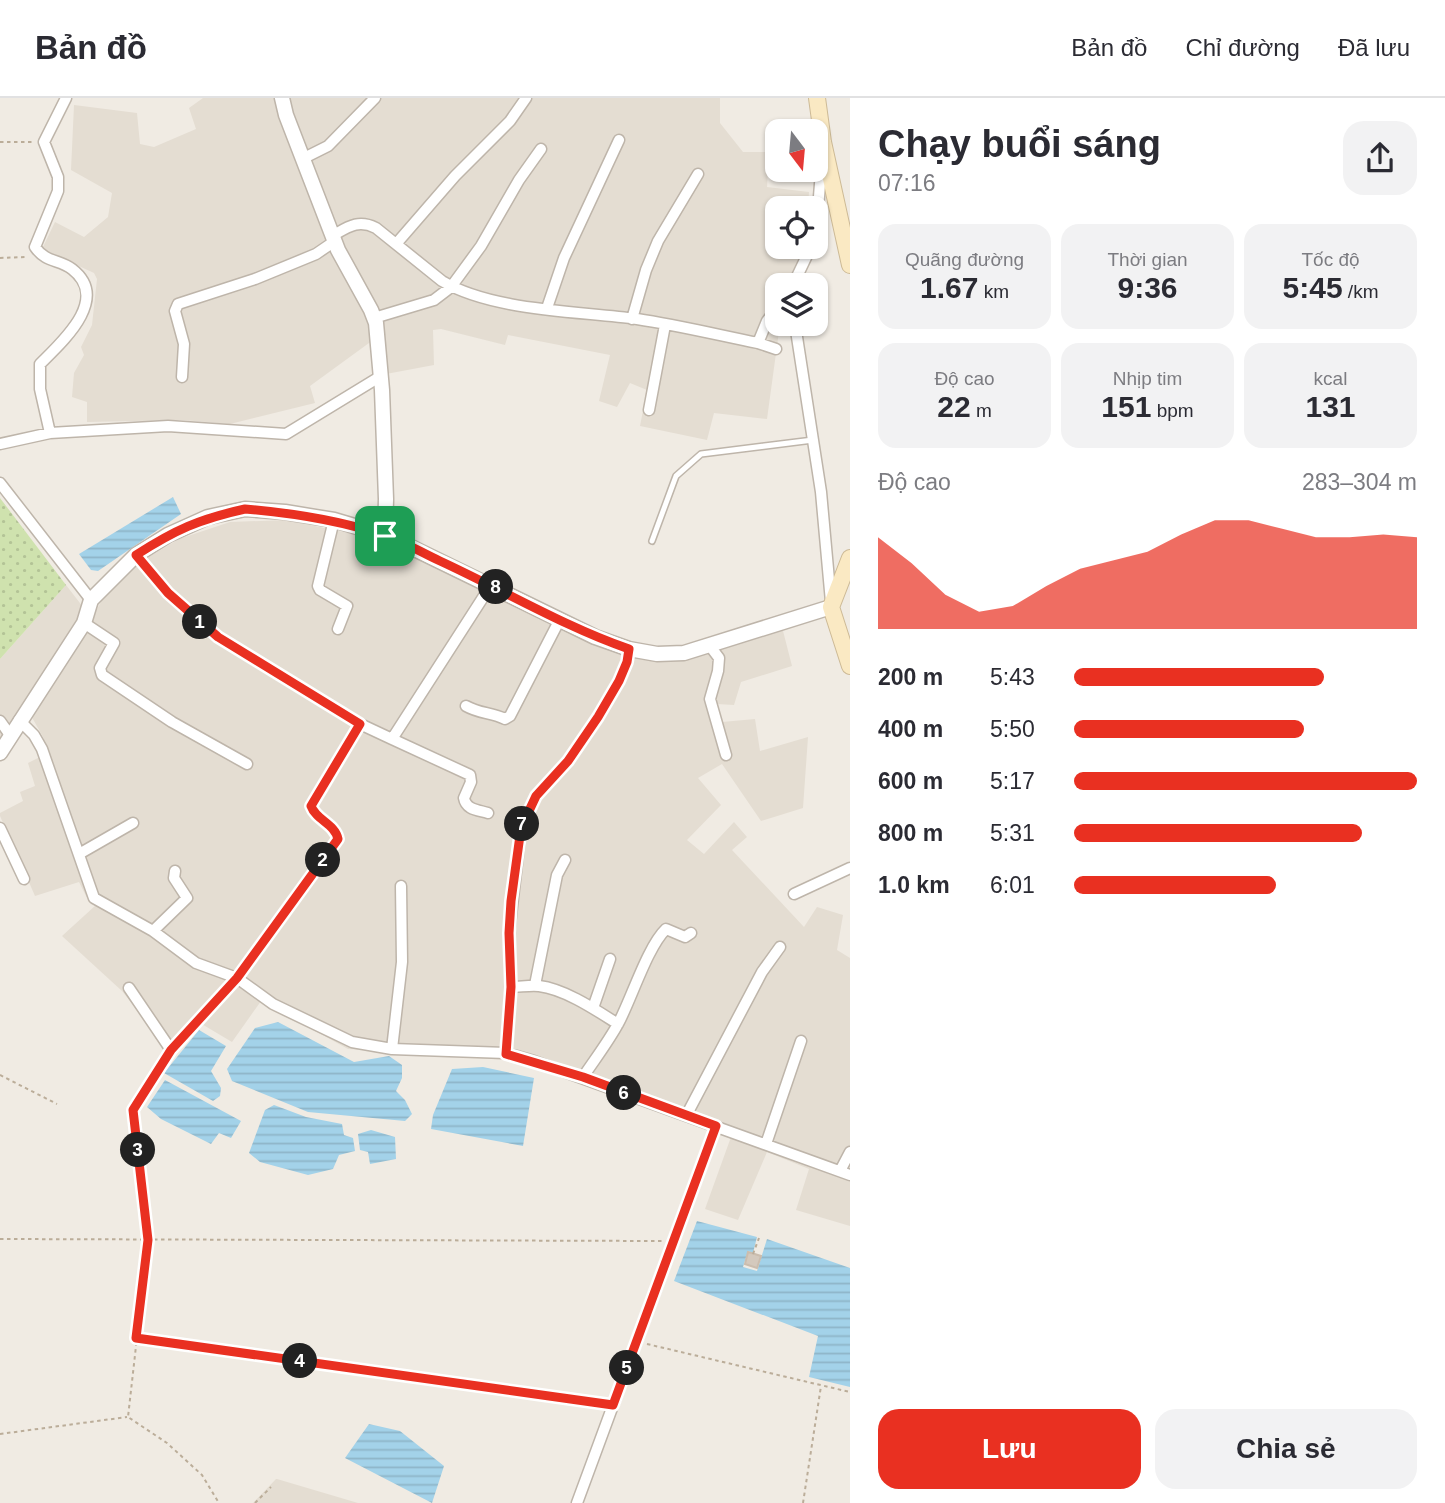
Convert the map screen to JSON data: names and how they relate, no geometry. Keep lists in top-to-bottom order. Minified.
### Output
{"north":"bottom","page":{"header":"Bản đồ","nav":["Bản đồ","Chỉ đường","Đã lưu"],"heading":["Chạy buổi sáng","07:16"],"stats":[["Quãng đường","1.67 km"],["Thời gian","9:36"],["Tốc độ","5:45 /km"],["Độ cao","22 m"],["Nhịp tim","151 bpm"],["kcal","131"]],"chart":["Độ cao","283–304 m"],"pins":["8","1","7","2","6","3","4","5"],"list":[{"name":"200 m","note":"5:43"},{"name":"400 m","note":"5:50"},{"name":"600 m","note":"5:17"},{"name":"800 m","note":"5:31"},{"name":"1.0 km","note":"6:01"}],"buttons":["Lưu","Chia sẻ"]}}
